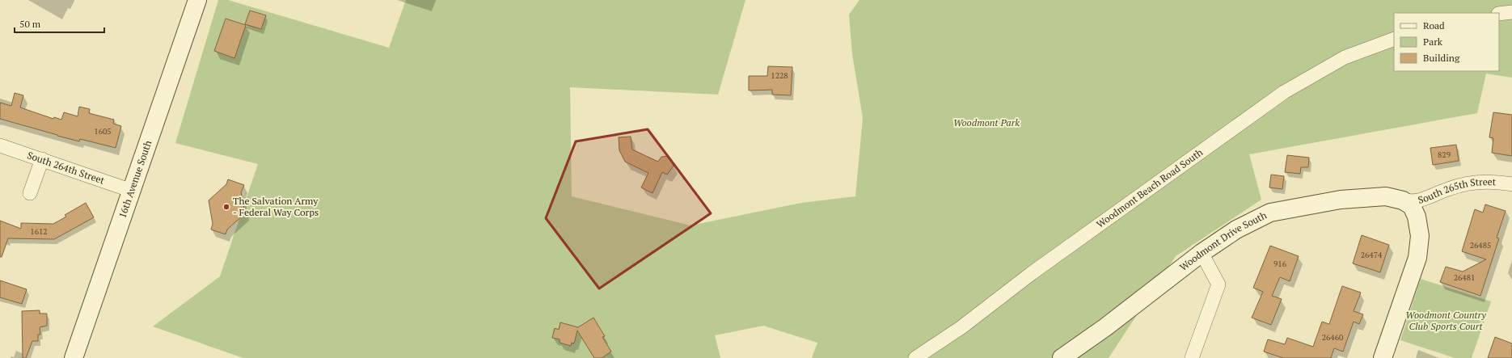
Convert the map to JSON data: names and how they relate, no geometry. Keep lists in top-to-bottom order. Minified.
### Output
{"streets":{"main road":["16th Avenue South","Woodmont Drive South"],"street":["South 264th Street","Woodmont Beach Road South","South 265th Street"]},"crossings":[["South 264th Street","16th Avenue South"],["South 265th Street","Woodmont Drive South"]],"parks":["Woodmont Park","Woodmont Country Club Sports Court"],"places":["The Salvation Army - Federal Way Corps"],"house_numbers":["1228","1605","829","1612","26485","26474","916","26481","26460"],"legend":["Road","Park","Building"],"scale_bar":"50 m"}
